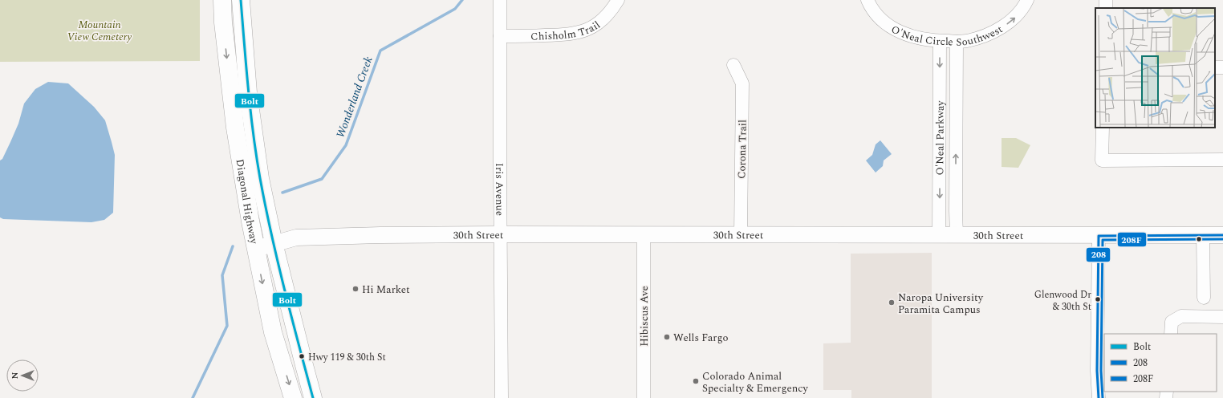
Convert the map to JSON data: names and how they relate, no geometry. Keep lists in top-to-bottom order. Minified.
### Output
{"streets":{"highway":["Diagonal Highway"],"main road":["30th Street"],"street":["O'Neal Circle Southwest","Chisholm Trail","O'Neal Parkway","Corona Trail","Iris Avenue","Hibiscus Ave"]},"crossings":[["O'Neal Circle Southwest","O'Neal Parkway"],["Chisholm Trail","Iris Avenue"],["O'Neal Parkway","30th Street"],["Corona Trail","30th Street"],["Iris Avenue","30th Street"],["Diagonal Highway","30th Street"],["30th Street","Hibiscus Ave"]],"one_way":["O'Neal Circle Southwest"],"water":["Wonderland Creek"],"parks":["Mountain View Cemetery"],"places":["Hi Market","Glenwood Dr & 30th St","Naropa University Paramita Campus","Wells Fargo","Hwy 119 & 30th St","Colorado Animal Specialty & Emergency"],"lines":["transit line Bolt","transit line 208","transit line 208F"],"legend":["Bolt","208","208F"],"north":"left"}
